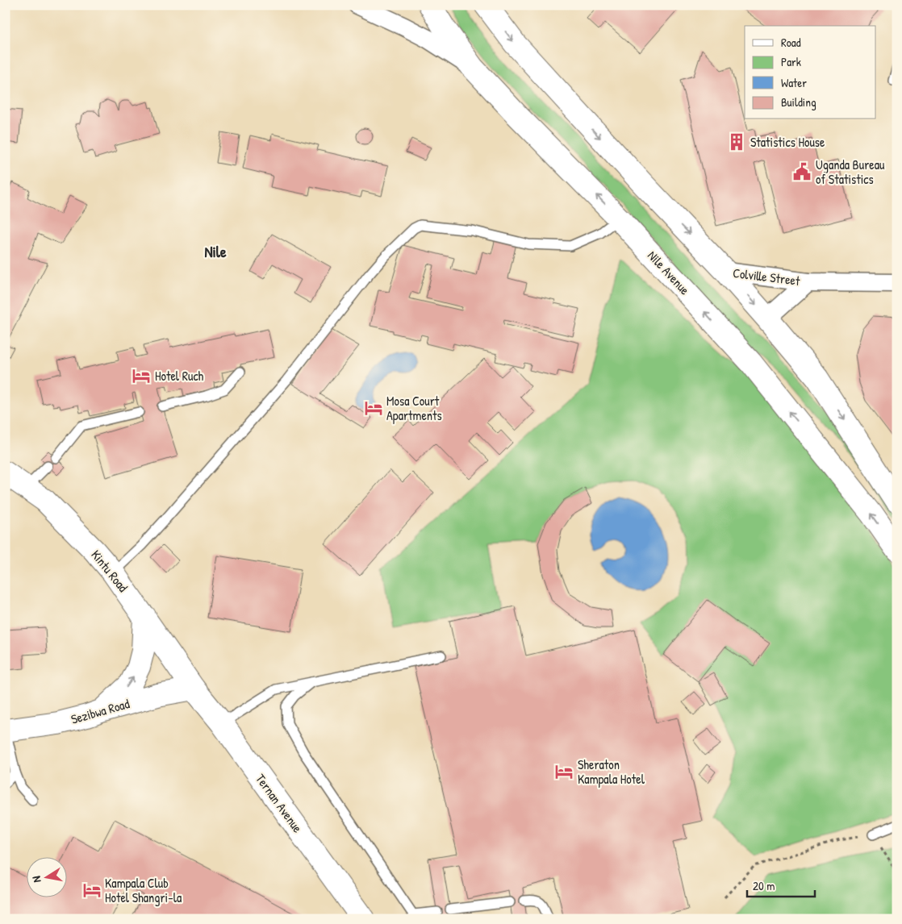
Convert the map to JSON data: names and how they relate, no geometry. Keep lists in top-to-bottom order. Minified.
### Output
{"streets":{"main road":["Nile Avenue","Kintu Road","Sezibwa Road","Ternan Avenue"],"street":["Colville Street"]},"crossings":[["Kintu Road","Sezibwa Road"],["Kintu Road","Ternan Avenue"],["Sezibwa Road","Ternan Avenue"]],"districts":["Nile"],"places":{"building":["Statistics House"],"public building":["Uganda Bureau of Statistics"],"hotel":["Hotel Ruch","Mosa Court Apartments","Sheraton Kampala Hotel","Kampala Club Hotel Shangri-la"]},"legend":["Road","Park","Water","Building"],"scale_bar":"20 m","north":"left"}
